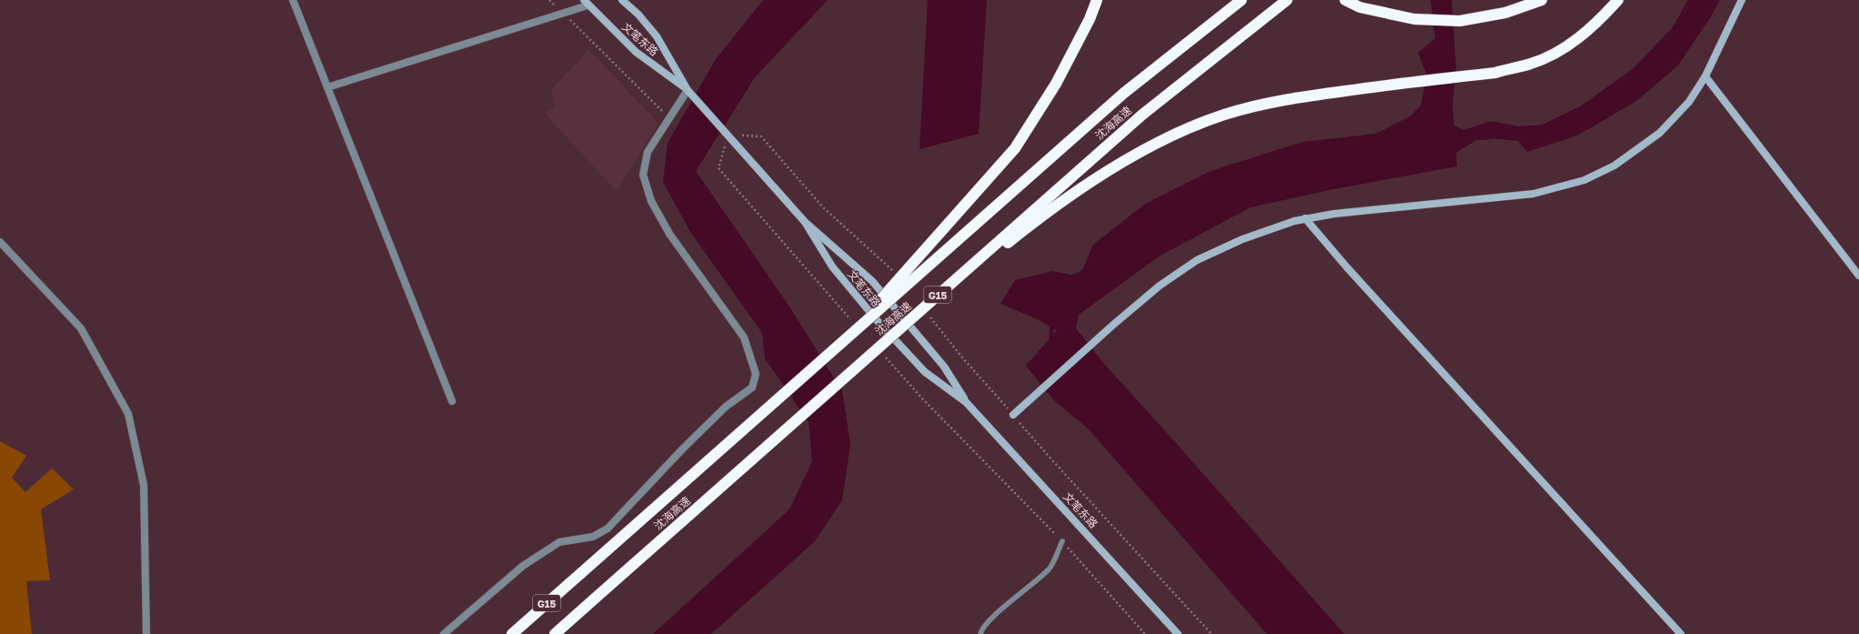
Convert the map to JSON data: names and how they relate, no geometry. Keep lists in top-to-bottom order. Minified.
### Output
{"streets":{"highway":["沈海高速","G15"],"street":["文笔东路"]}}
